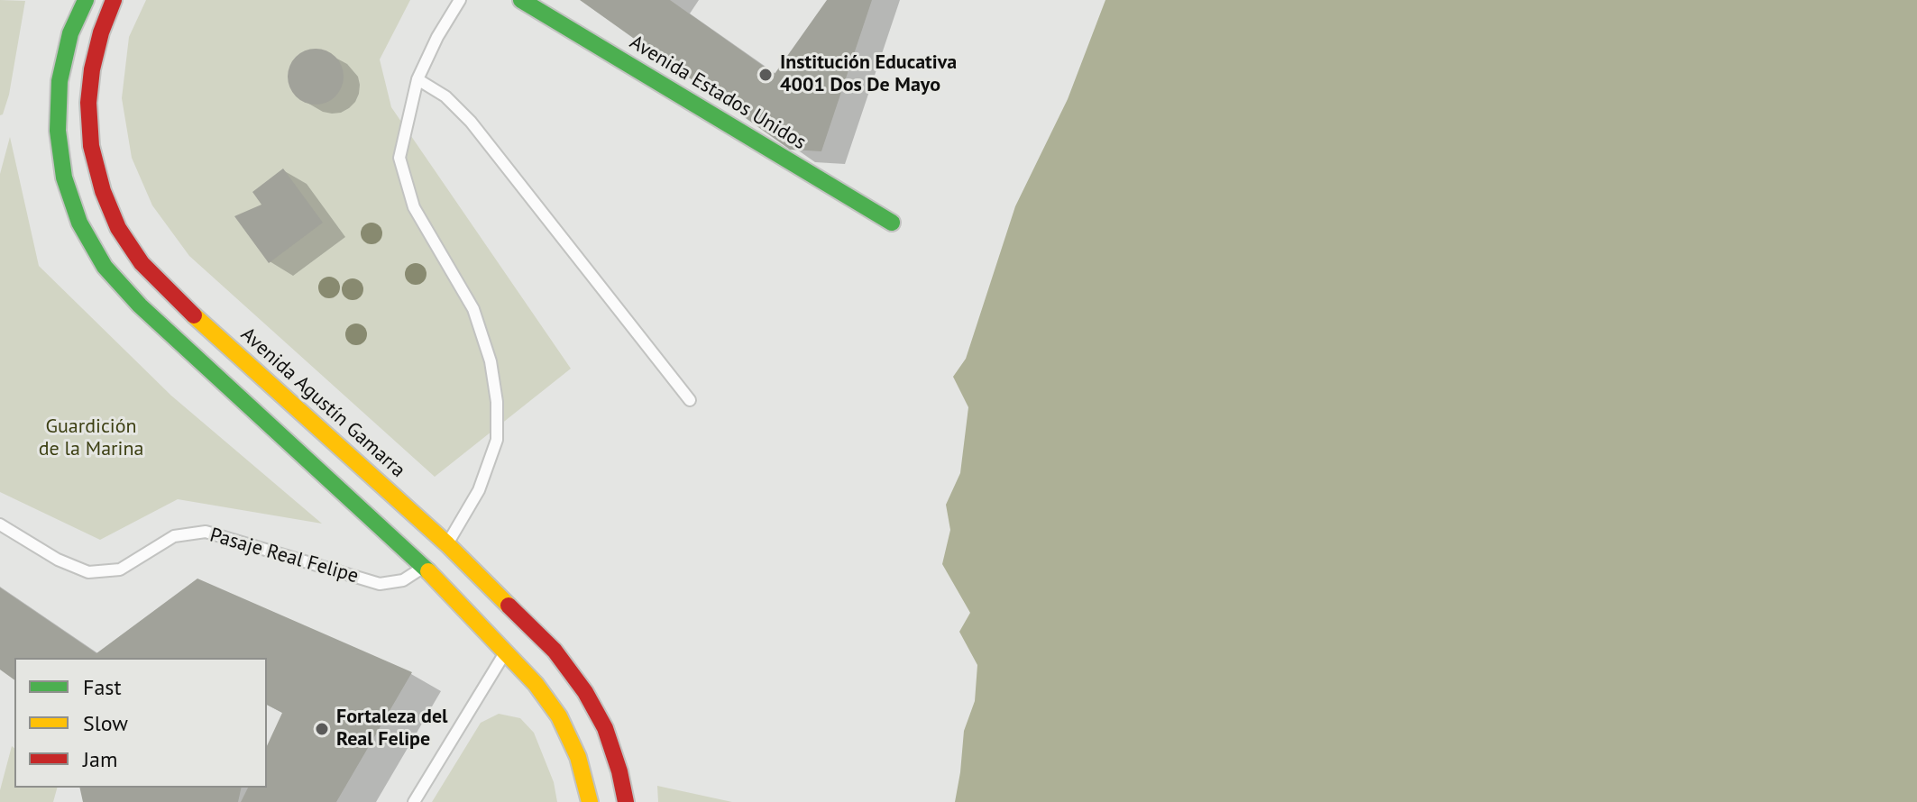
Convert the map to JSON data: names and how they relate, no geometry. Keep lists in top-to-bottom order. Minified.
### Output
{"streets":{"main road":["Avenida Estados Unidos","Avenida Agustín Gamarra"],"lane":["Pasaje Real Felipe"]},"crossings":[["Avenida Agustín Gamarra","Pasaje Real Felipe"]],"parks":["Guardición de la Marina"],"places":["Institución Educativa 4001 Dos De Mayo","Fortaleza del Real Felipe"],"legend":["Fast","Slow","Jam"]}
